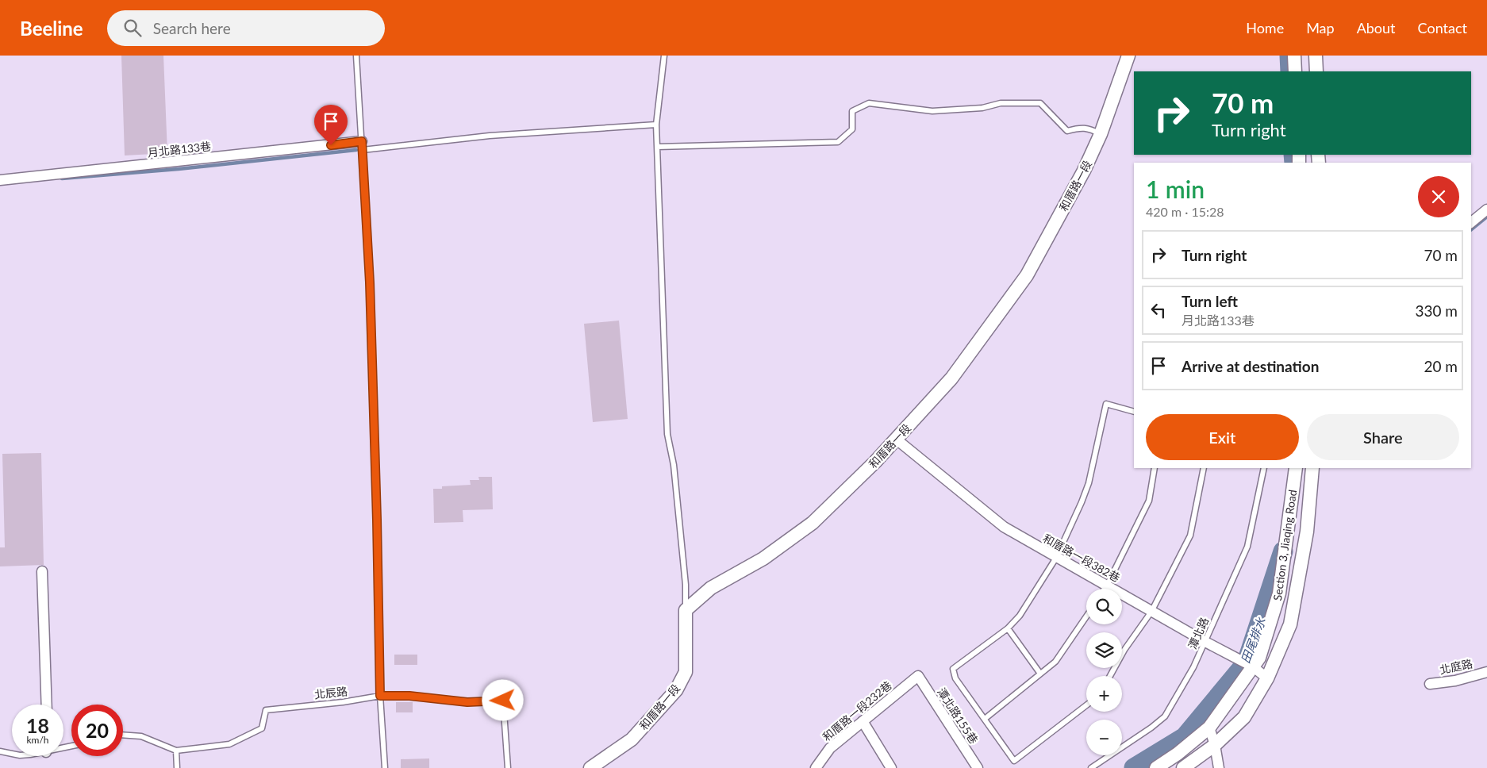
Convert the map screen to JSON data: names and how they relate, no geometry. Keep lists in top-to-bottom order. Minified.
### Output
{"streets":{"street":["月北路133巷","和厝路一段","Section 3, Jiaqing Road","和厝路一段382巷","北庭路","和厝路一段232巷","潭北路155巷"],"lane":["潭北路","北辰路"]},"crossings":[["和厝路一段","和厝路一段382巷"],["Section 3, Jiaqing Road","和厝路一段382巷"],["和厝路一段382巷","潭北路"],["和厝路一段232巷","潭北路155巷"]],"water":["田尾排水"],"page":{"header":"Beeline","search":"Search here","nav":["Home","Map","About","Contact"],"turn":["70 m","Turn right"],"heading":["1 min","420 m · 15:28"],"list":[{"name":"Turn right","value":"70 m"},{"name":"Turn left","note":"月北路133巷","value":"330 m"},{"name":"Arrive at destination","value":"20 m"}],"buttons":["Exit","Share"],"map_buttons":["+","−"],"speed":"18 km/h","limit":"20"}}
